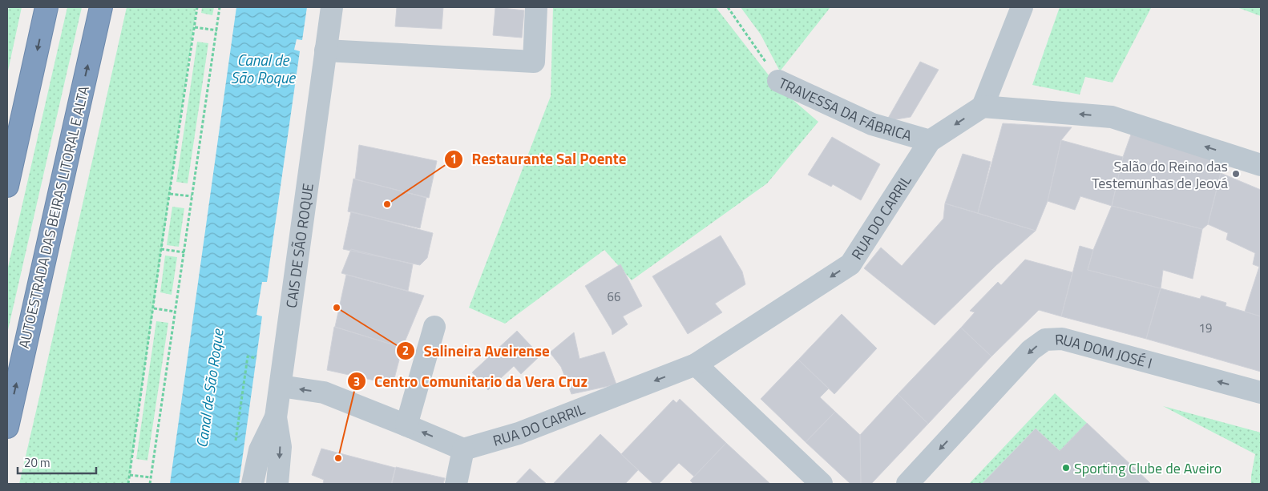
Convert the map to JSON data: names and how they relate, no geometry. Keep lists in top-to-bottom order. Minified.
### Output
{"streets":{"highway":["AUTOESTRADA DAS BEIRAS LITORAL E ALTA"],"street":["TRAVESSA DA FÁBRICA","RUA DO CARRIL","CAIS DE SÃO ROQUE","RUA DOM JOSÉ I"]},"crossings":[["TRAVESSA DA FÁBRICA","RUA DO CARRIL"]],"one_way":["RUA DO CARRIL","RUA DOM JOSÉ I"],"water":["Canal de São Roque"],"places":["Salão do Reino das Testemunhas de Jeová","Restaurante Sal Poente","Salineira Aveirense","Centro Comunitario da Vera Cruz","Sporting Clube de Aveiro"],"house_numbers":["66","19"],"scale_bar":"20 m"}
